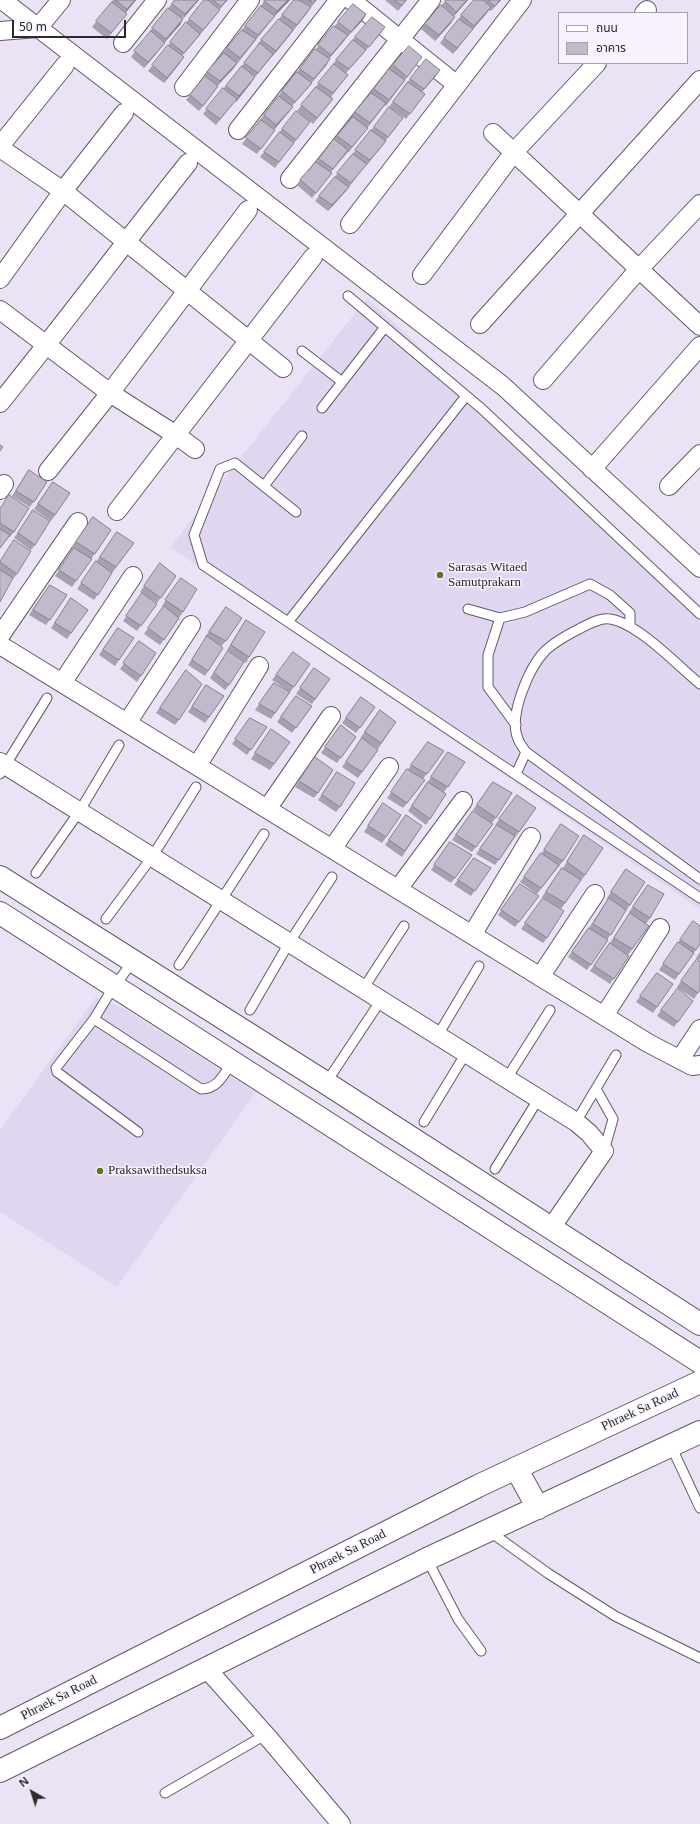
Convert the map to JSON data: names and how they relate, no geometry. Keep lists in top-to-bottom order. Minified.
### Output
{"streets":{"street":["Phraek Sa Road"]},"places":["Sarasas Witaed Samutprakarn","Praksawithedsuksa"],"legend":["ถนน","อาคาร"],"scale_bar":"50 m","north":"top left"}
